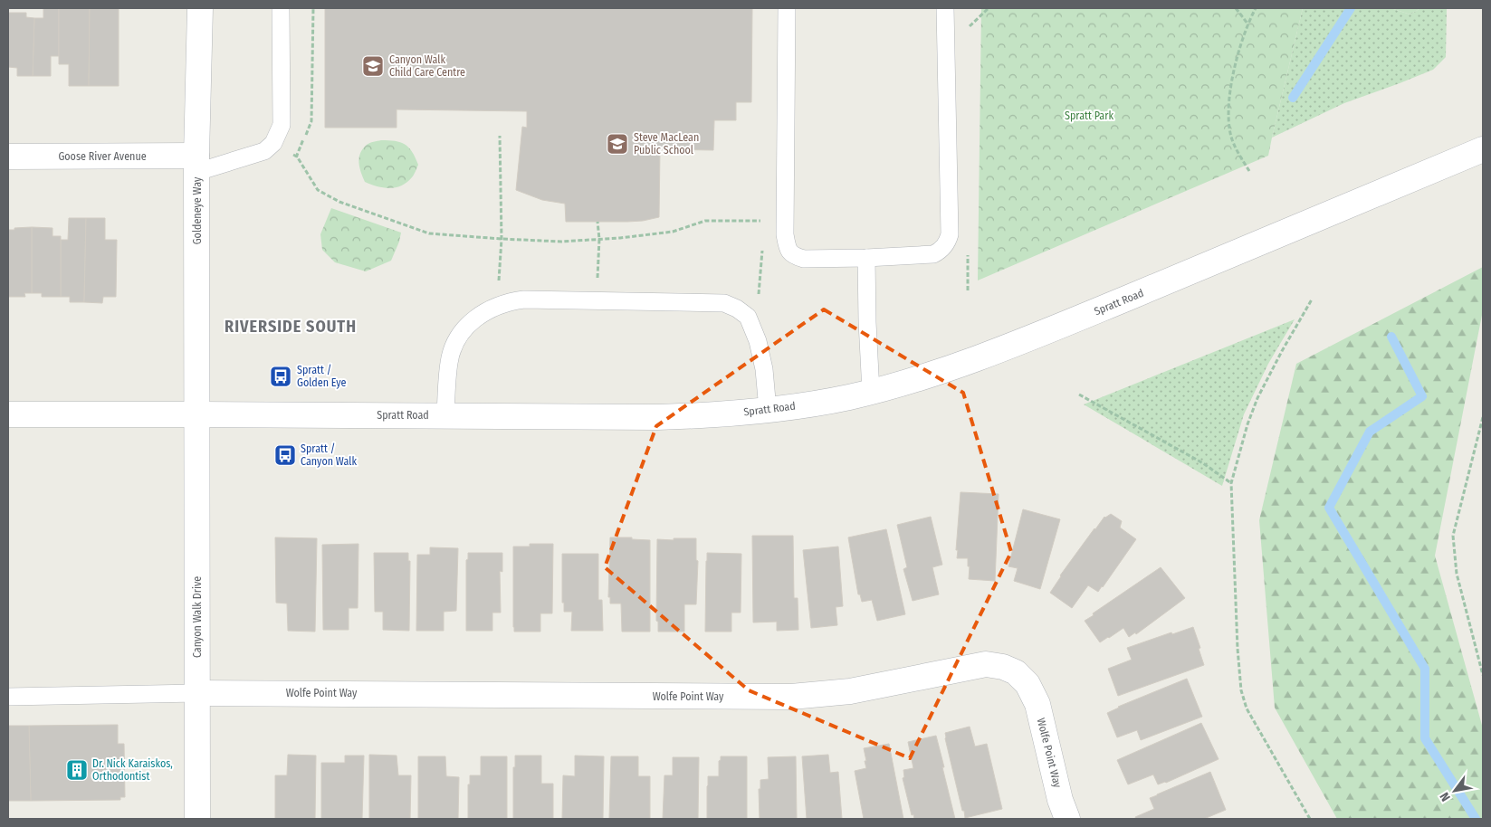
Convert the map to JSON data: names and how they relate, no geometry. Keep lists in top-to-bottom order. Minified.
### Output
{"streets":{"street":["Goose River Avenue","Goldeneye Way","Spratt Road","Canyon Walk Drive","Wolfe Point Way"]},"crossings":[["Goose River Avenue","Goldeneye Way"],["Goldeneye Way","Spratt Road"],["Goldeneye Way","Canyon Walk Drive"],["Spratt Road","Canyon Walk Drive"],["Canyon Walk Drive","Wolfe Point Way"]],"districts":["RIVERSIDE SOUTH"],"parks":["Spratt Park"],"places":{"school or university":["Canyon Walk Child Care Centre","Steve MacLean Public School"],"bus stop":["Spratt / Golden Eye","Spratt / Canyon Walk"],"building":["Dr. Nick Karaiskos, Orthodontist"]},"north":"bottom left"}
